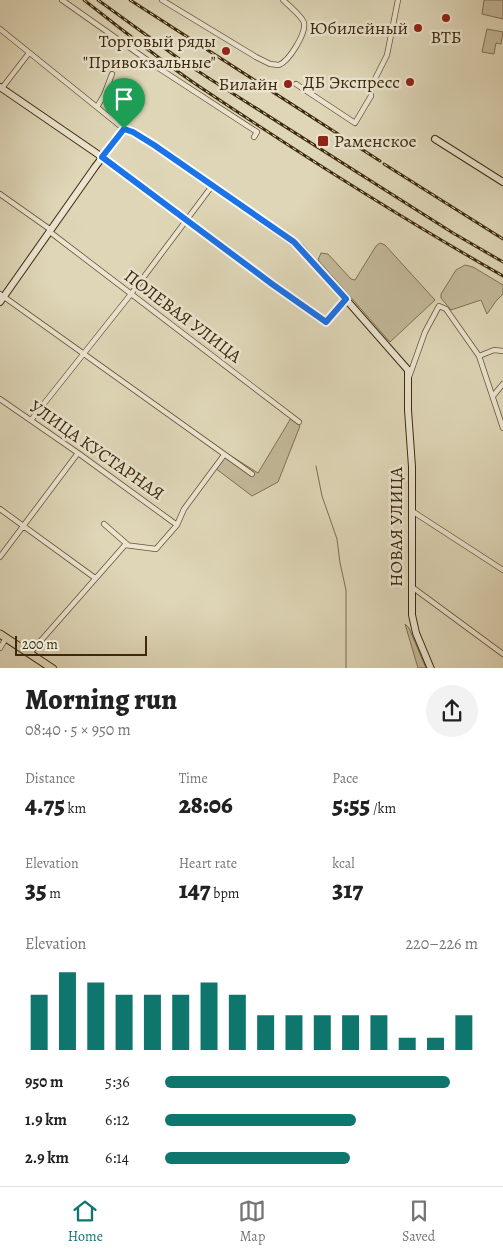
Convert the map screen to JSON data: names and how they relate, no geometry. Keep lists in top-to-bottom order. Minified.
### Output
{"streets":{"street":["ПОЛЕВАЯ УЛИЦА","УЛИЦА КУСТАРНАЯ","НОВАЯ УЛИЦА"]},"places":{"other":["ВТБ","Юбилейный","Торговый ряды \"Привокзальные\"","ДБ Экспресс","Билайн"],"transit":["Раменское"]},"scale_bar":"200 m","page":{"scale":"200 m","heading":["Morning run","08:40 · 5 × 950 m"],"stats":[["Distance","4.75 km"],["Time","28:06"],["Pace","5:55 /km"],["Elevation","35 m"],["Heart rate","147 bpm"],["kcal","317"]],"chart":["Elevation","220–226 m"],"list":[{"name":"950 m","note":"5:36"},{"name":"1.9 km","note":"6:12"},{"name":"2.9 km","note":"6:14"}],"tabs":["Home","Map","Saved"]}}
